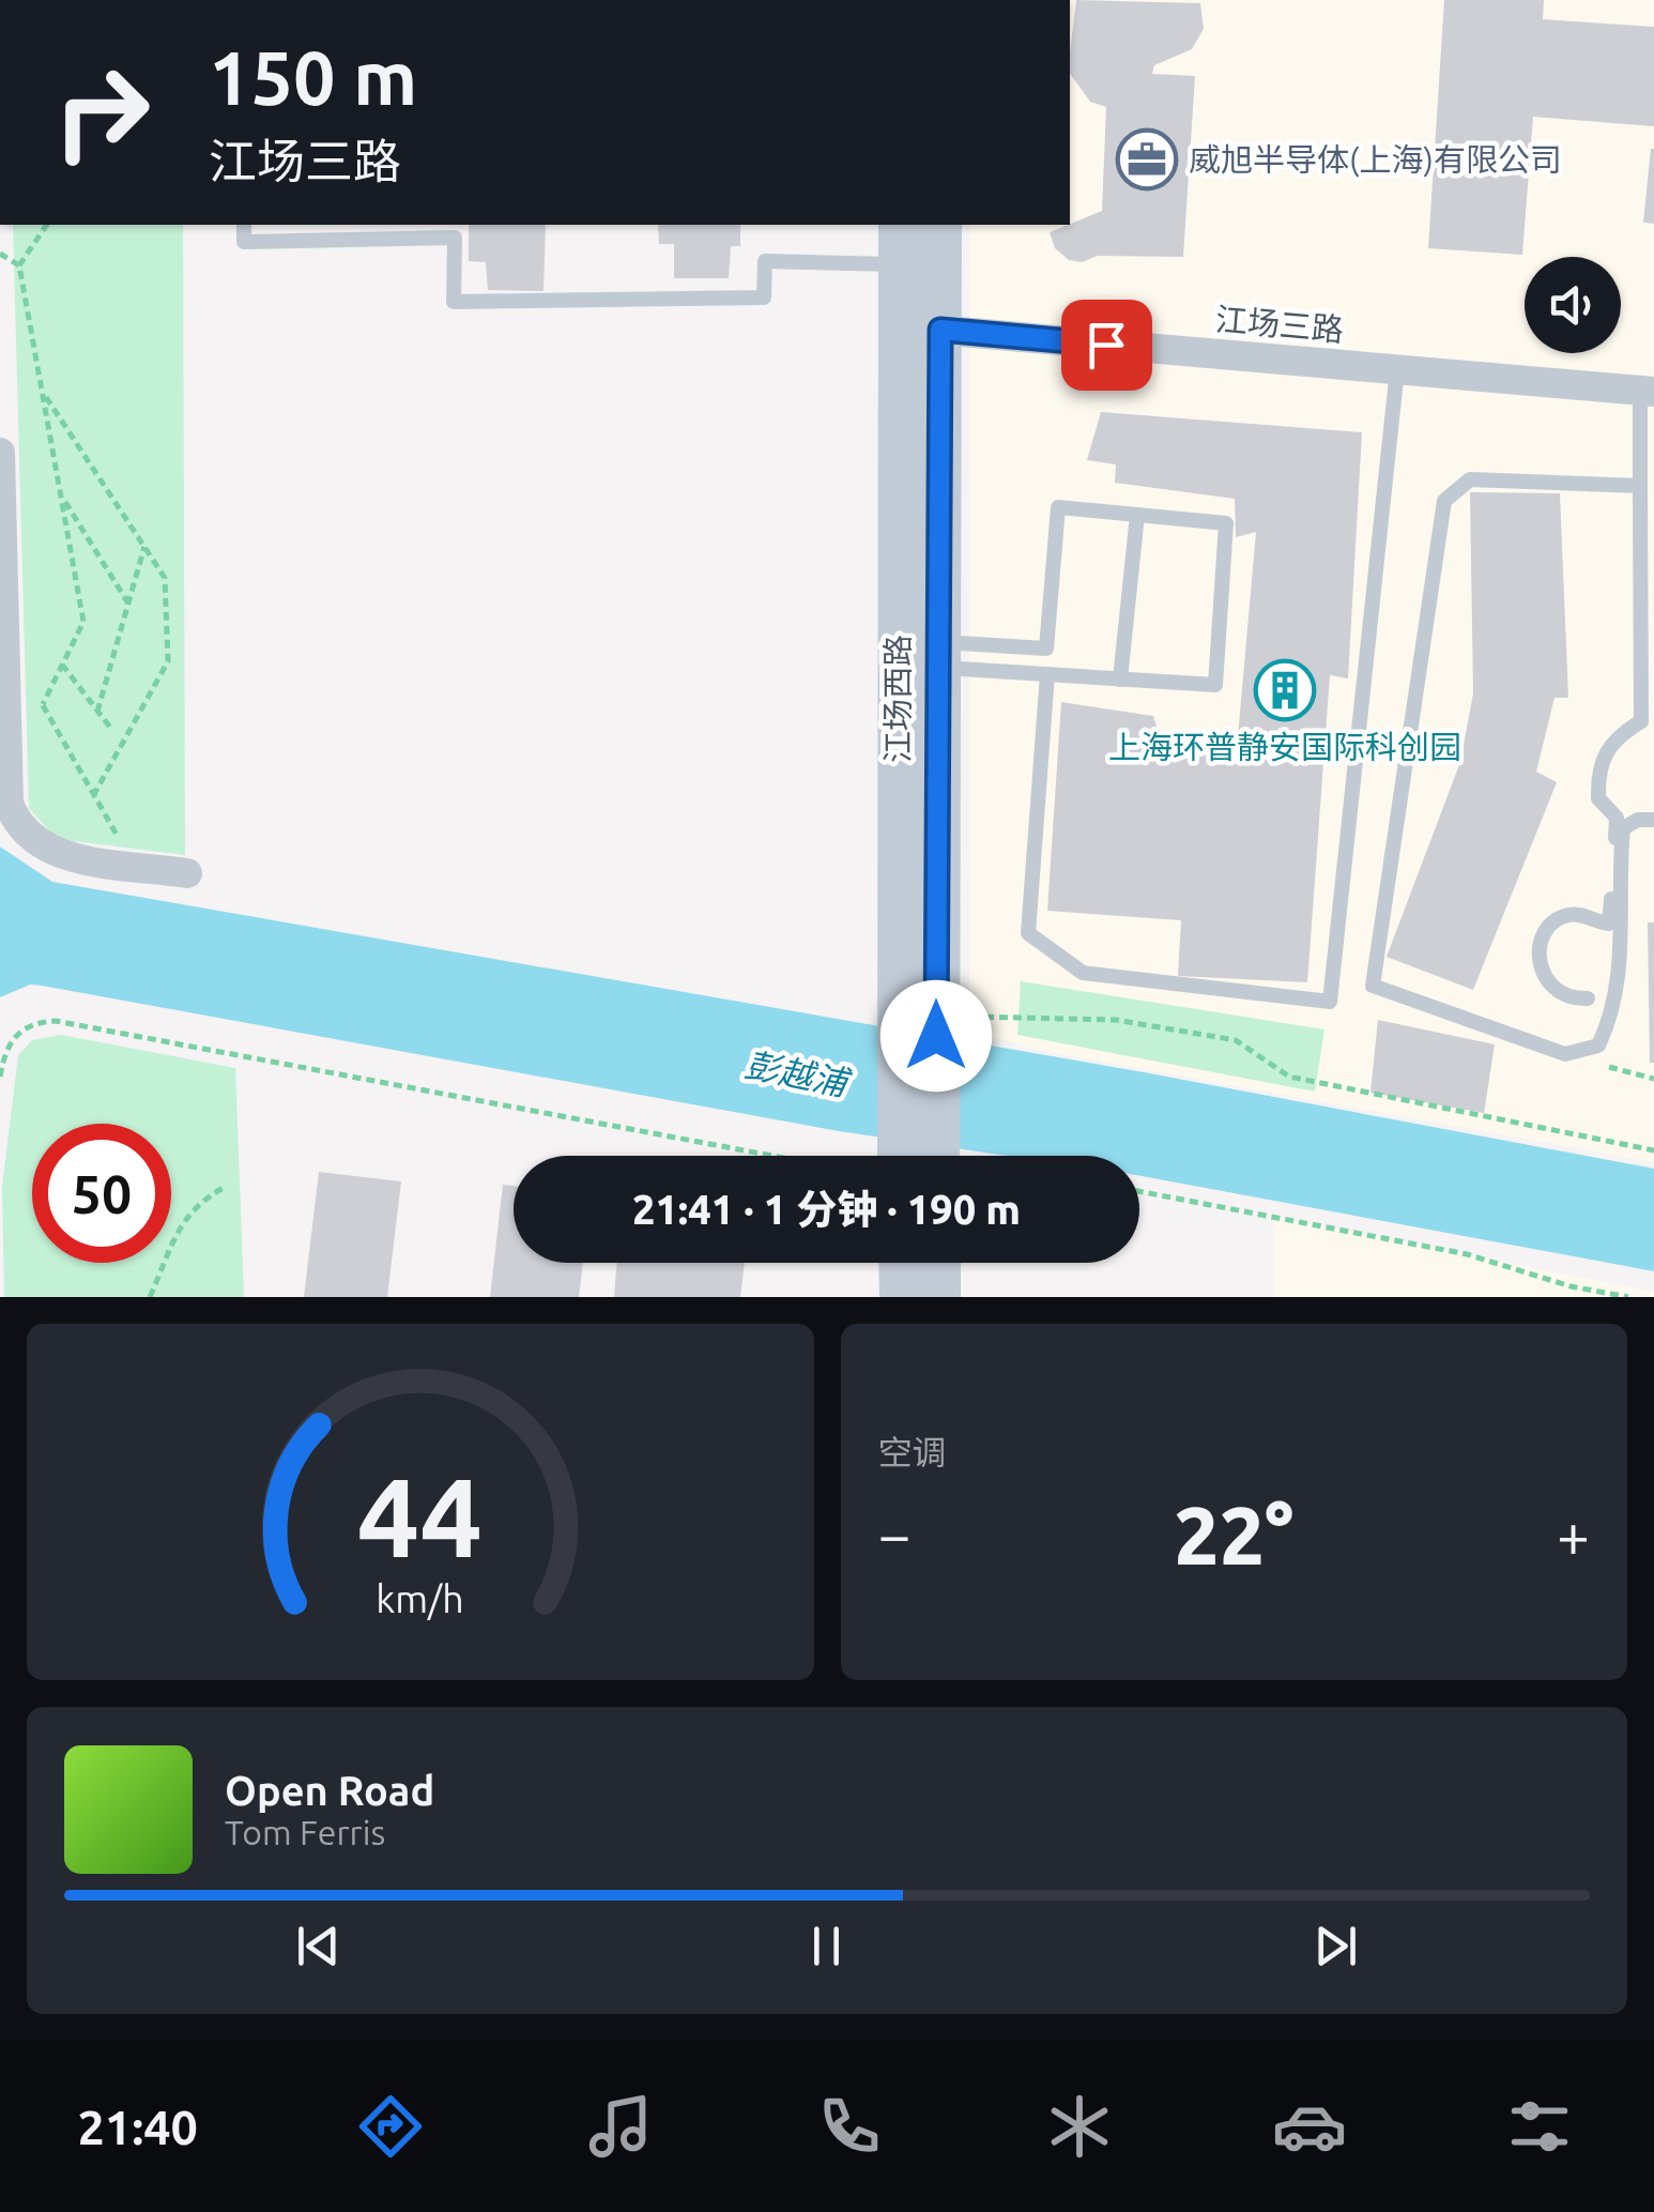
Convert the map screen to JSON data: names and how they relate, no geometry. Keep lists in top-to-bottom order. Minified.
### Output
{"streets":{"main road":["江场西路"],"street":["江场三路"]},"crossings":[["江场三路","江场西路"]],"water":["彭越浦"],"places":{"office":["威旭半导体(上海)有限公司"],"building":["上海环普静安国际科创园"]},"page":{"turn":["150 m","江场三路"],"limit":"50","trip":"21:41 · 1 分钟 · 190 m","tile":"空调","heat":["−","22°","+"],"song":["Open Road","Tom Ferris"],"tabs":"21:40","gauge":["44","km/h"]}}
